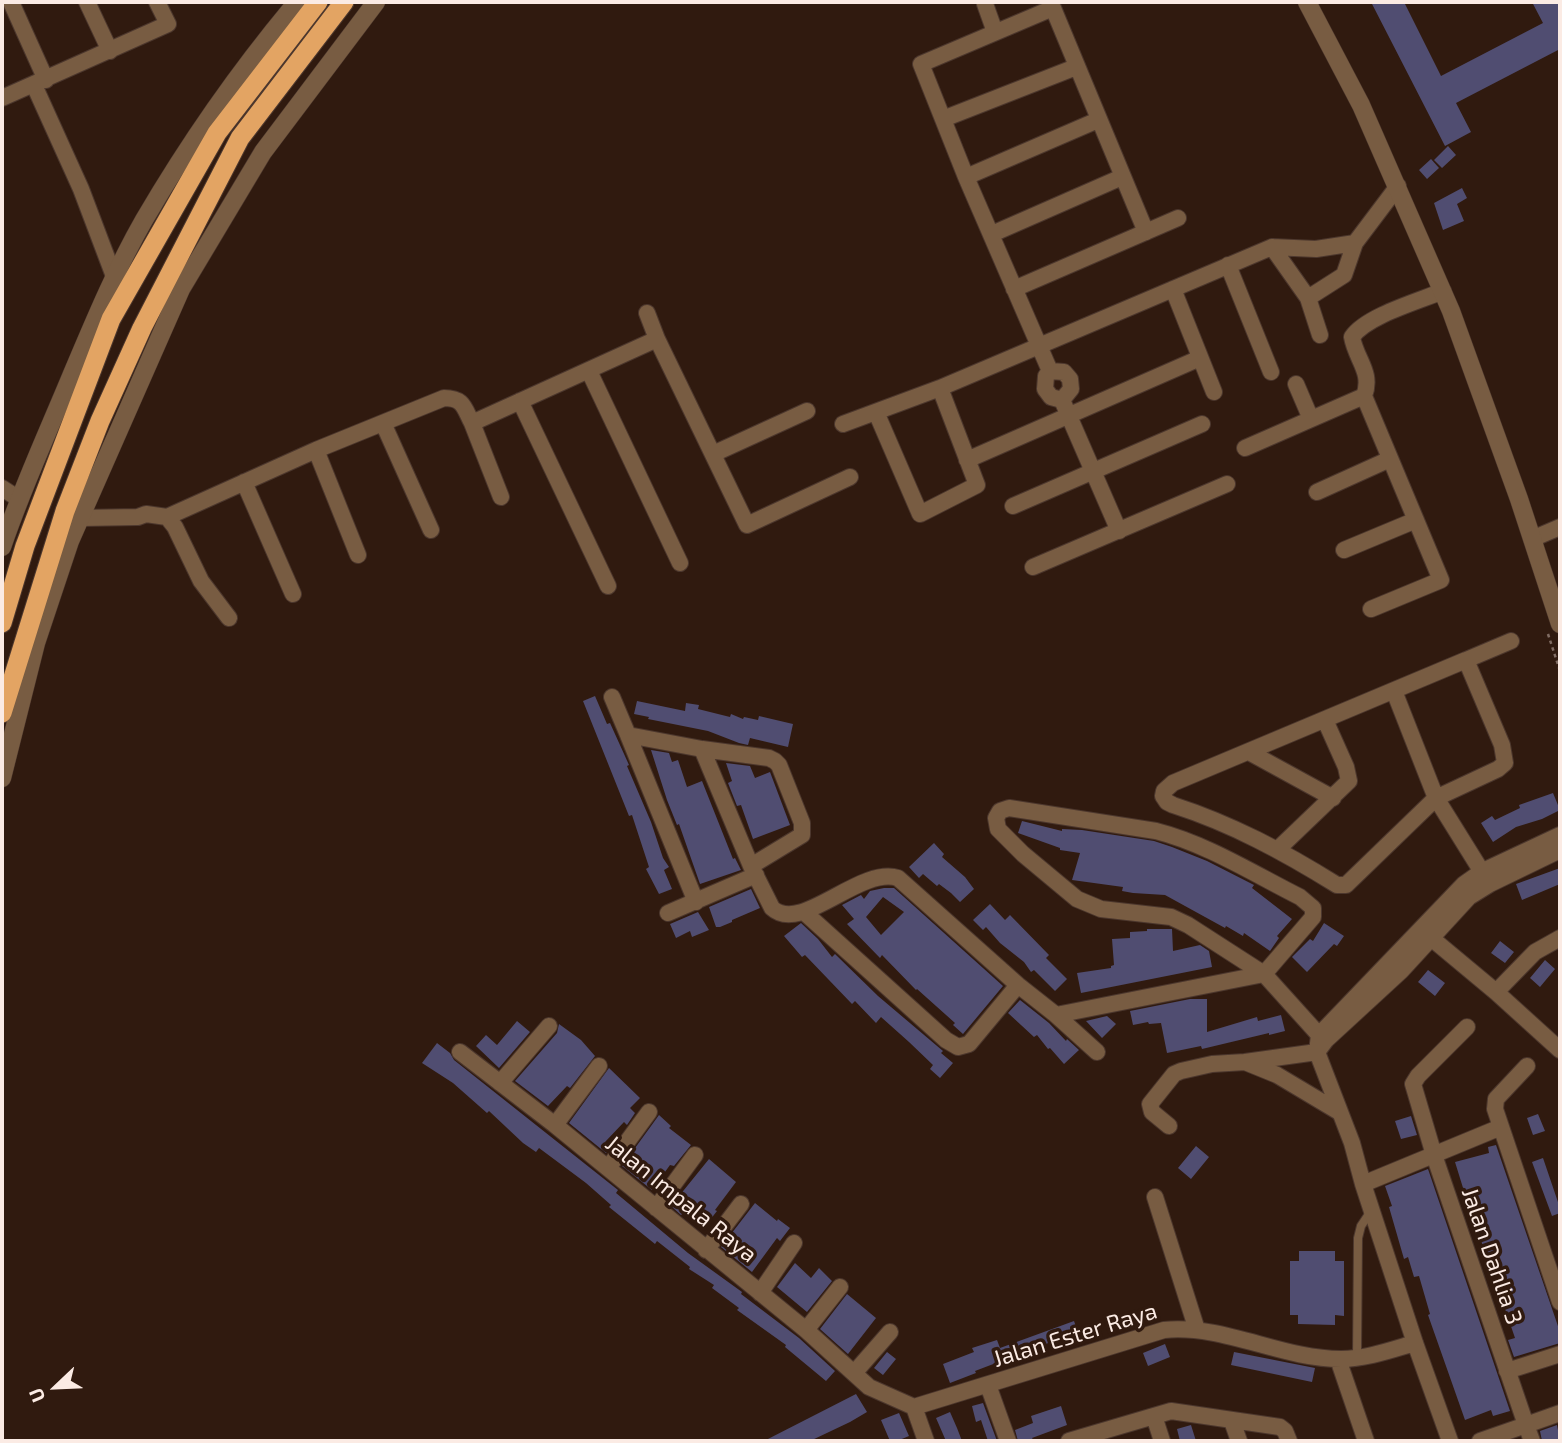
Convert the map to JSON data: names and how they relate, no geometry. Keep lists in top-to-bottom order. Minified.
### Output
{"streets":{"street":["Jalan Impala Raya","Jalan Dahlia 3","Jalan Ester Raya"]},"crossings":[["Jalan Impala Raya","Jalan Ester Raya"]],"north":"bottom left"}
